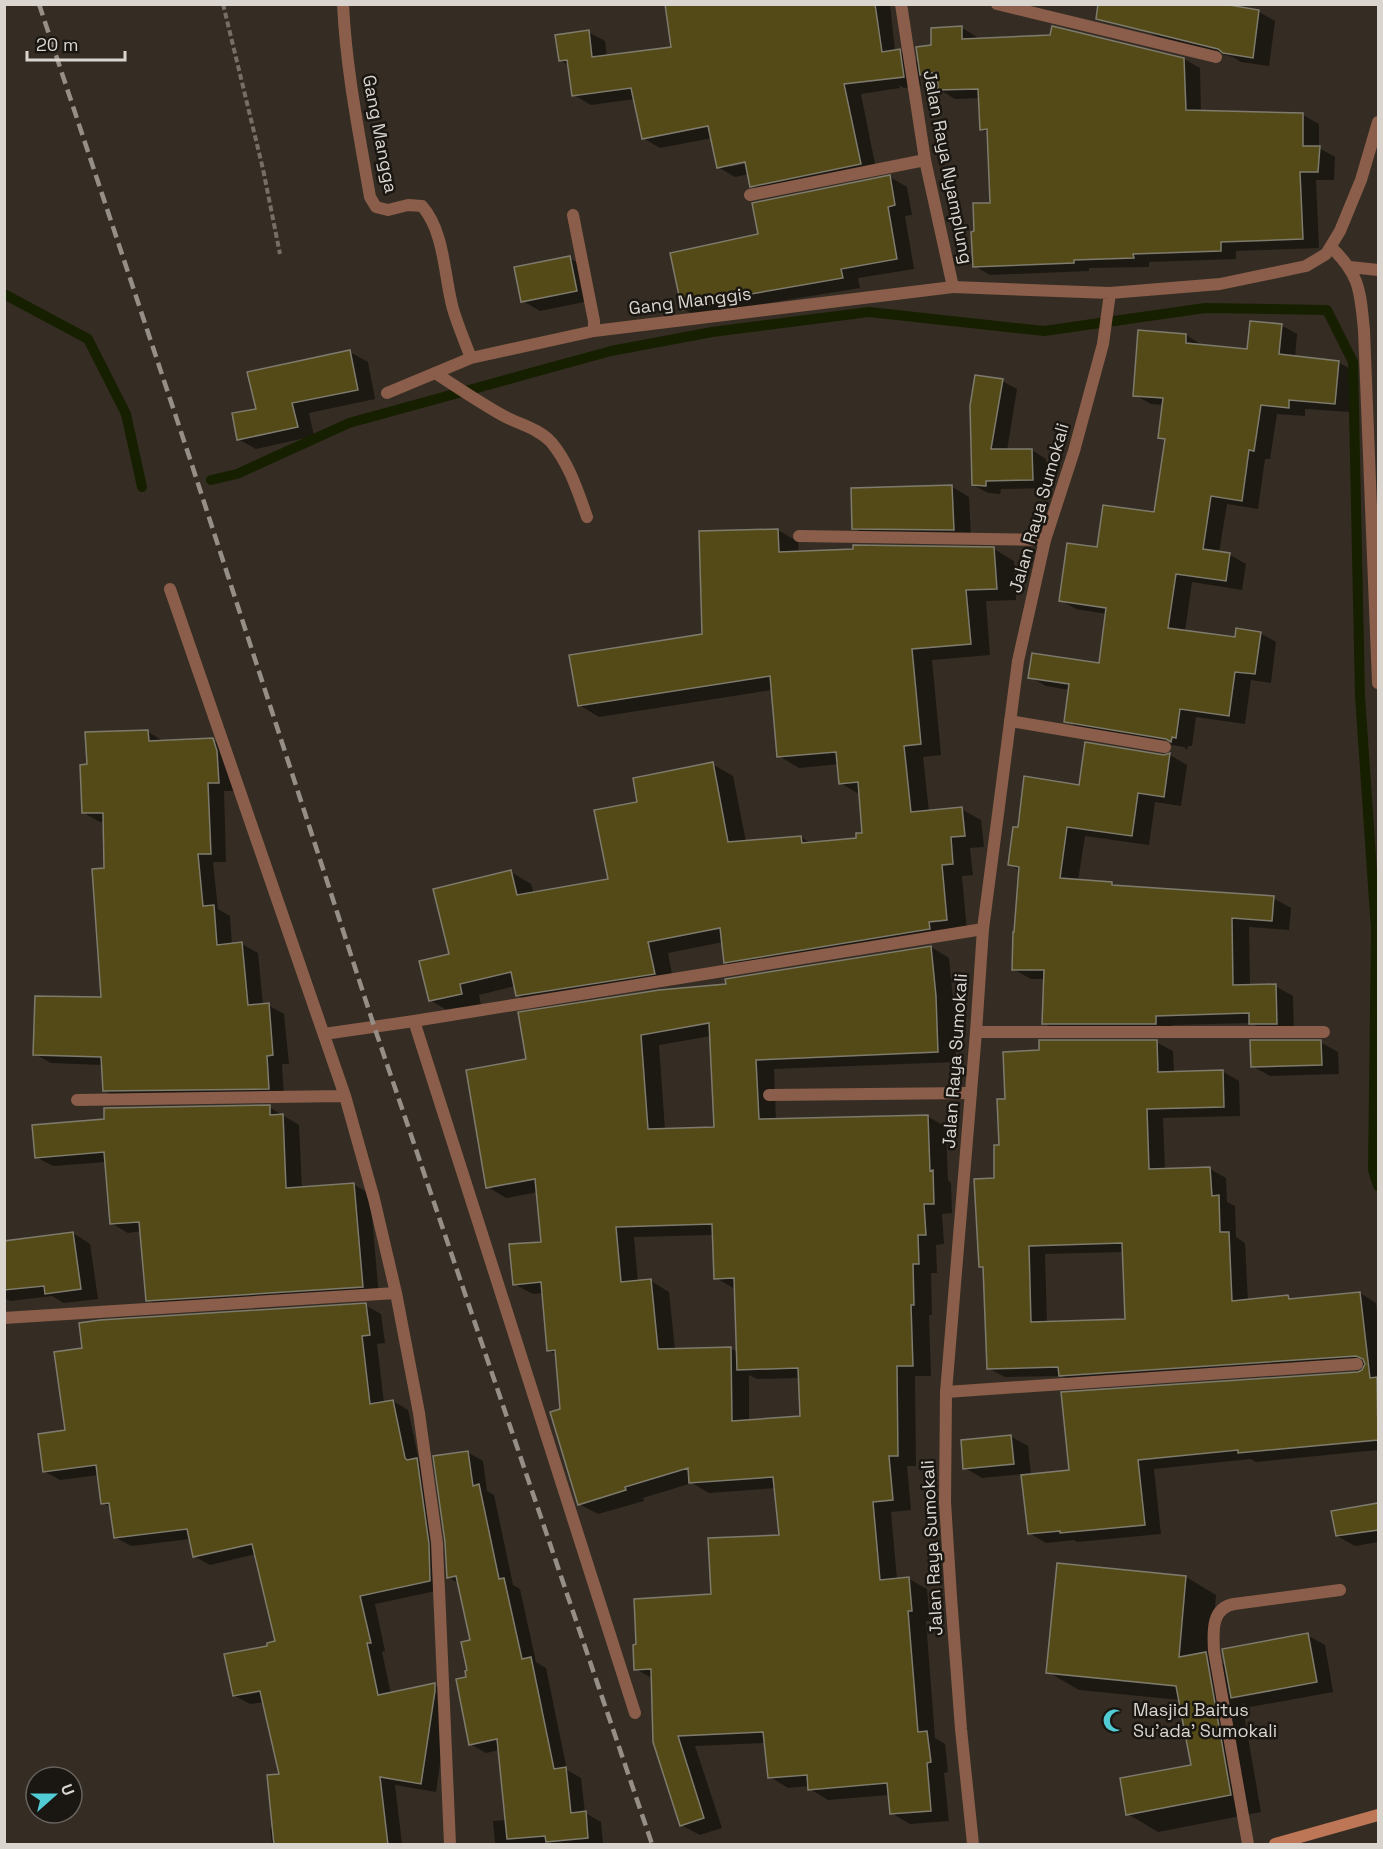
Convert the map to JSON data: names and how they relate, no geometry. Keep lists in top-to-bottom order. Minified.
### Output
{"streets":{"street":["Gang Mangga","Jalan Raya Nyamplung","Gang Manggis","Jalan Raya Sumokali"]},"crossings":[["Gang Mangga","Gang Manggis"],["Jalan Raya Nyamplung","Gang Manggis"],["Jalan Raya Nyamplung","Jalan Raya Sumokali"]],"places":{"mosque":["Masjid Baitus Su'ada' Sumokali"]},"scale_bar":"20 m","north":"right"}
